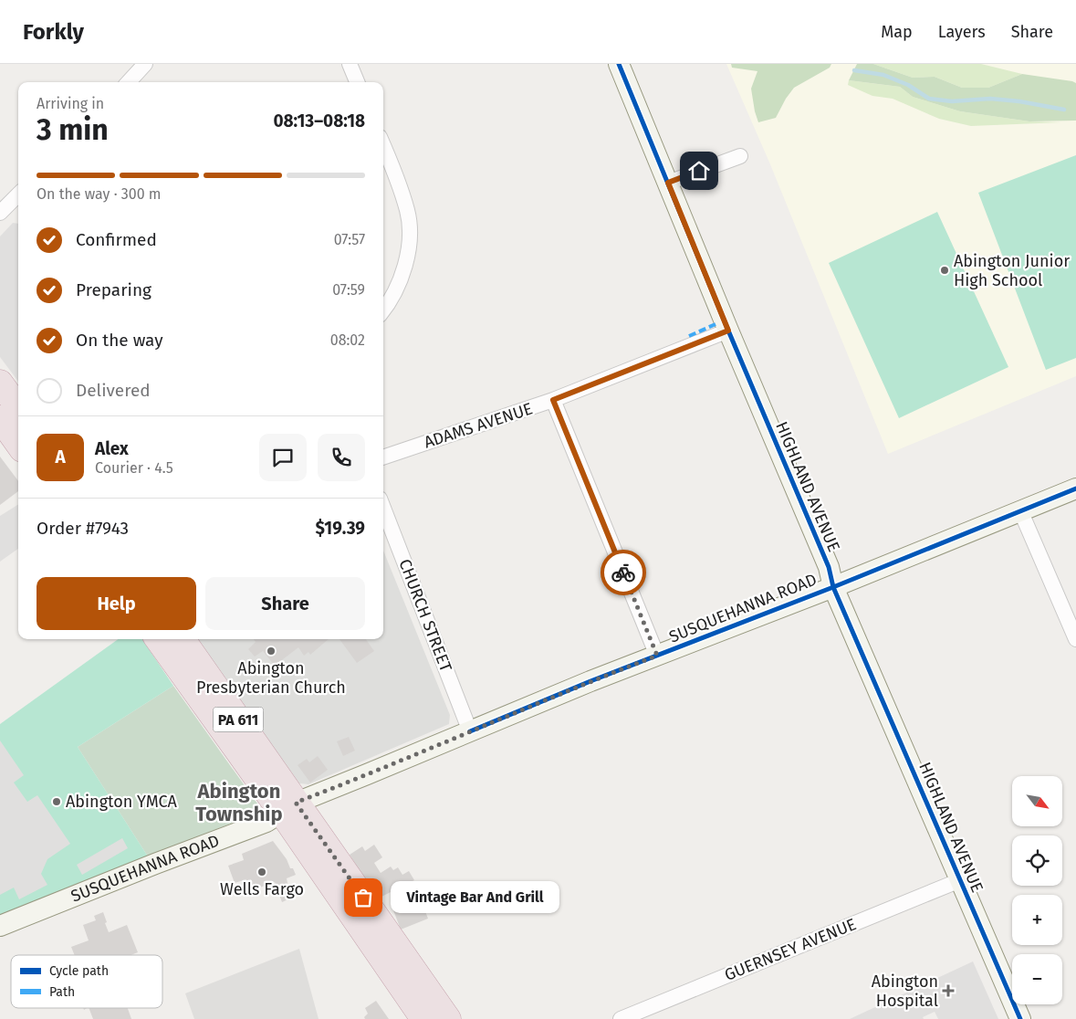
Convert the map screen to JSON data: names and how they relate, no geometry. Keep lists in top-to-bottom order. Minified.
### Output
{"streets":{"highway":["PA 611"],"main road":["HIGHLAND AVENUE","SUSQUEHANNA ROAD"],"street":["ADAMS AVENUE","CHURCH STREET","GUERNSEY AVENUE"]},"crossings":[["ADAMS AVENUE","HIGHLAND AVENUE"],["HIGHLAND AVENUE","SUSQUEHANNA ROAD"],["HIGHLAND AVENUE","GUERNSEY AVENUE"],["SUSQUEHANNA ROAD","CHURCH STREET"],["SUSQUEHANNA ROAD","PA 611"]],"districts":["Abington Township"],"places":{"other":["Abington Junior High School","Abington Presbyterian Church","Abington YMCA","Wells Fargo","Vintage Bar And Grill"],"health":["Abington Hospital"]},"legend":["Cycle path","Path"],"north":"bottom right","page":{"header":"Forkly","nav":["Map","Layers","Share"],"heading":["3 min","Arriving in","08:13–08:18"],"panel":["Alex","Courier · 4.5","Order #7943","$19.39"],"bar":"On the way · 300 m","list":[["Confirmed","07:57"],["Preparing","07:59"],["On the way","08:02"],"Delivered"],"round":"A","buttons":["Help","Share"],"map_buttons":["+","−"],"bubble":"Vintage Bar And Grill"}}
